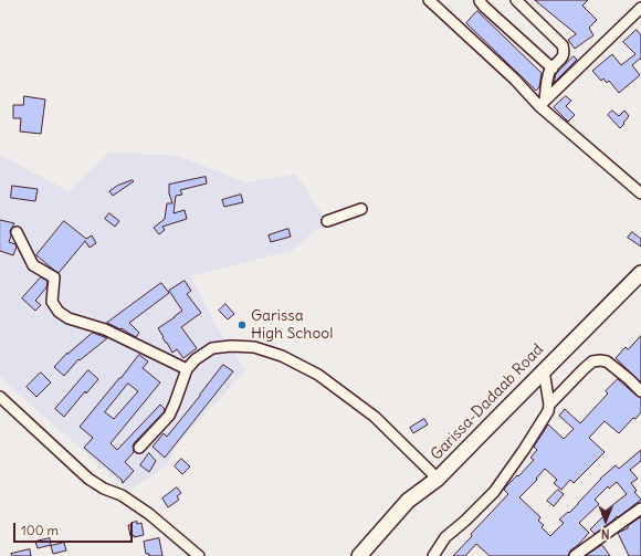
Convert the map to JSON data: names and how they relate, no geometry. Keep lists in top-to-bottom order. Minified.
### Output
{"streets":{"highway":["Garissa-Dadaab Road"]},"places":["Garissa High School"],"scale_bar":"100 m","north":"bottom"}
